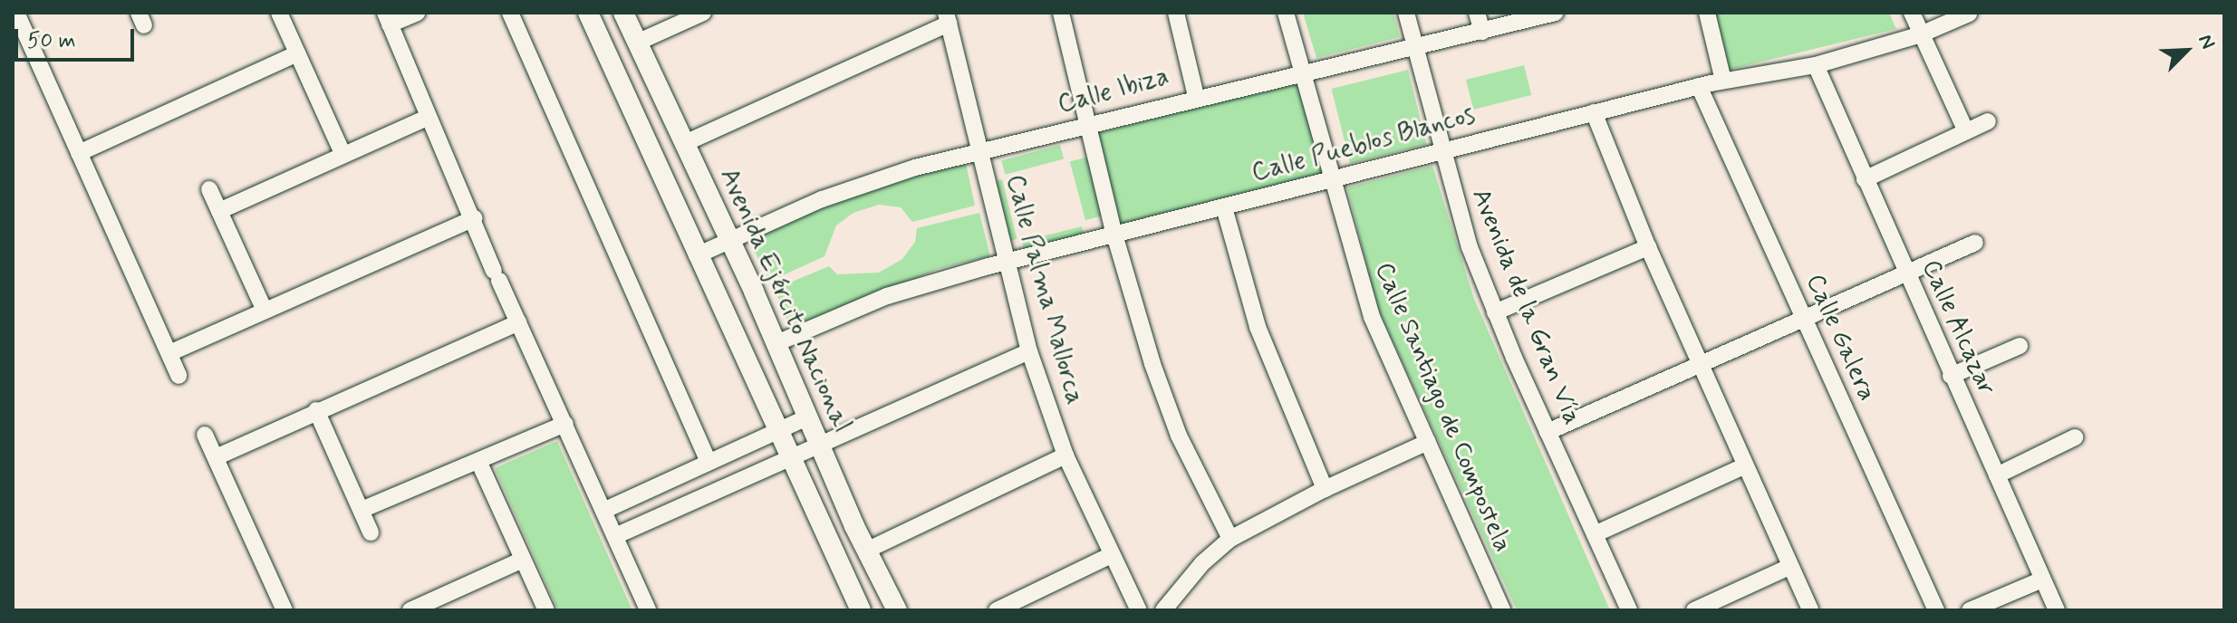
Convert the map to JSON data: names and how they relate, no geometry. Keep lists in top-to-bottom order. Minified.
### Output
{"streets":{"street":["Calle Ibiza","Calle Pueblos Blancos","Calle Palma Mallorca","Avenida Ejército Nacional","Avenida de la Gran Vía","Calle Alcazar","Calle Galera","Calle Santiago de Compostela"]},"crossings":[["Calle Ibiza","Calle Palma Mallorca"],["Calle Ibiza","Avenida Ejército Nacional"],["Calle Ibiza","Avenida de la Gran Vía"],["Calle Ibiza","Calle Santiago de Compostela"],["Calle Pueblos Blancos","Calle Palma Mallorca"],["Calle Pueblos Blancos","Avenida Ejército Nacional"],["Calle Pueblos Blancos","Avenida de la Gran Vía"],["Calle Pueblos Blancos","Calle Alcazar"],["Calle Pueblos Blancos","Calle Galera"],["Calle Pueblos Blancos","Calle Santiago de Compostela"]],"scale_bar":"50 m","north":"top right"}
